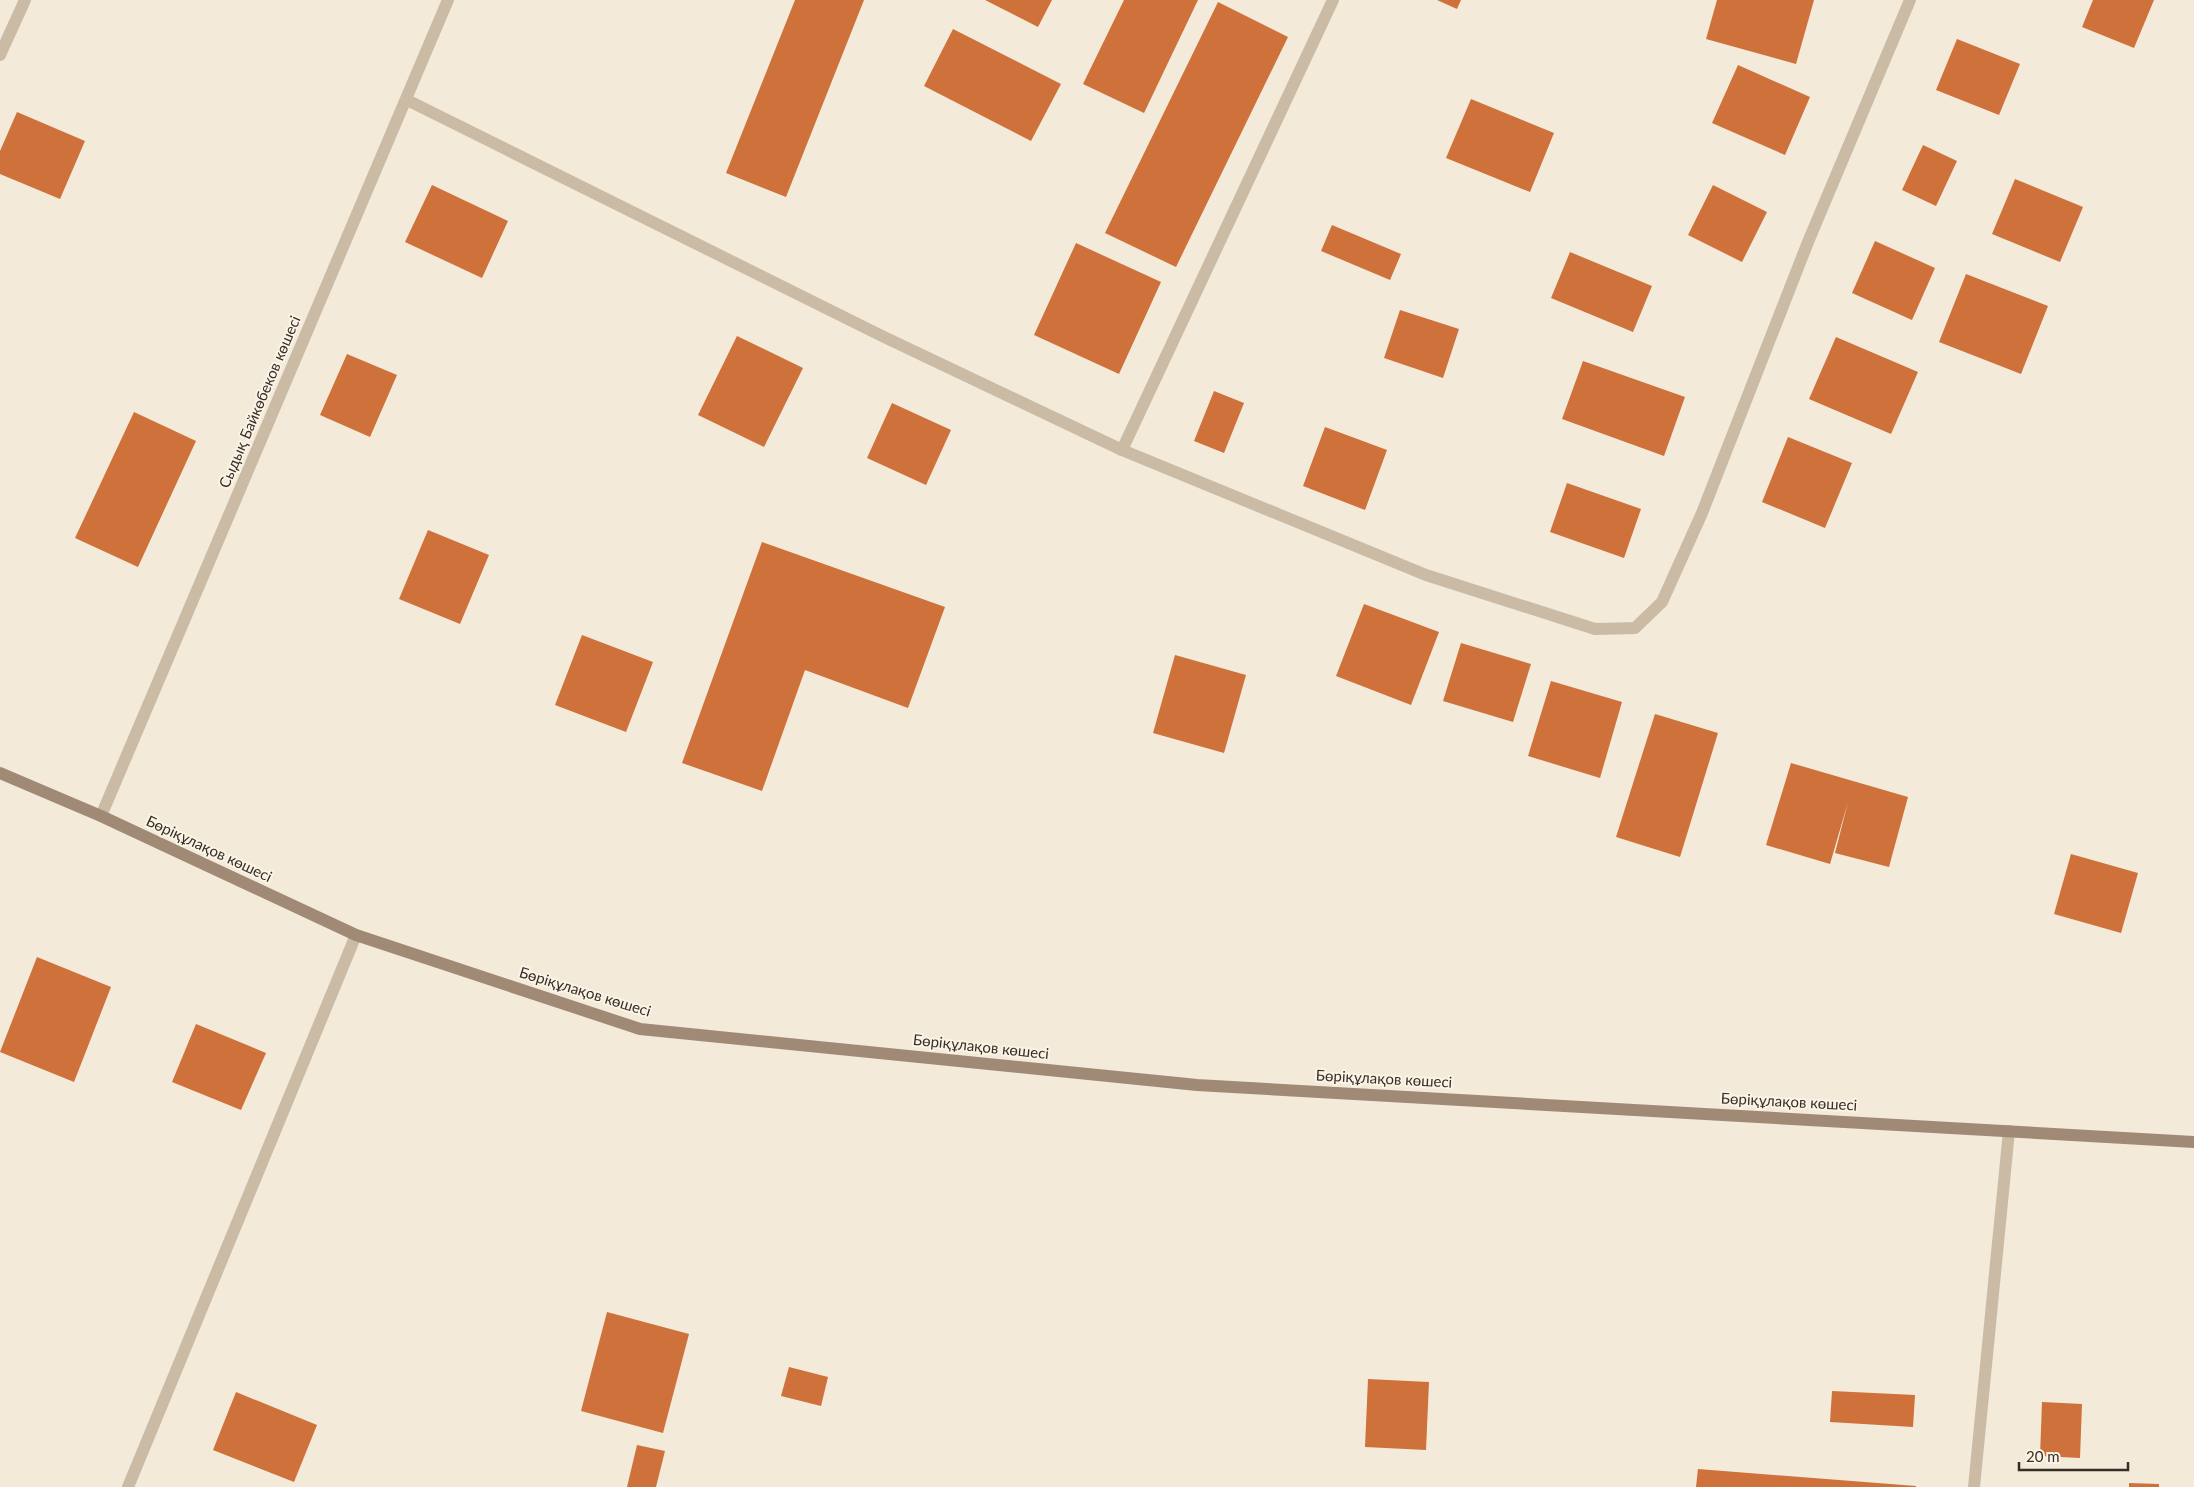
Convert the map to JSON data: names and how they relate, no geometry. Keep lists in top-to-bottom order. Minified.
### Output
{"streets":{"street":["Сыдық Байкөбеков көшесі","Бөріқұлақов көшесі"]},"crossings":[["Сыдық Байкөбеков көшесі","Бөріқұлақов көшесі"]],"scale_bar":"20 m"}
